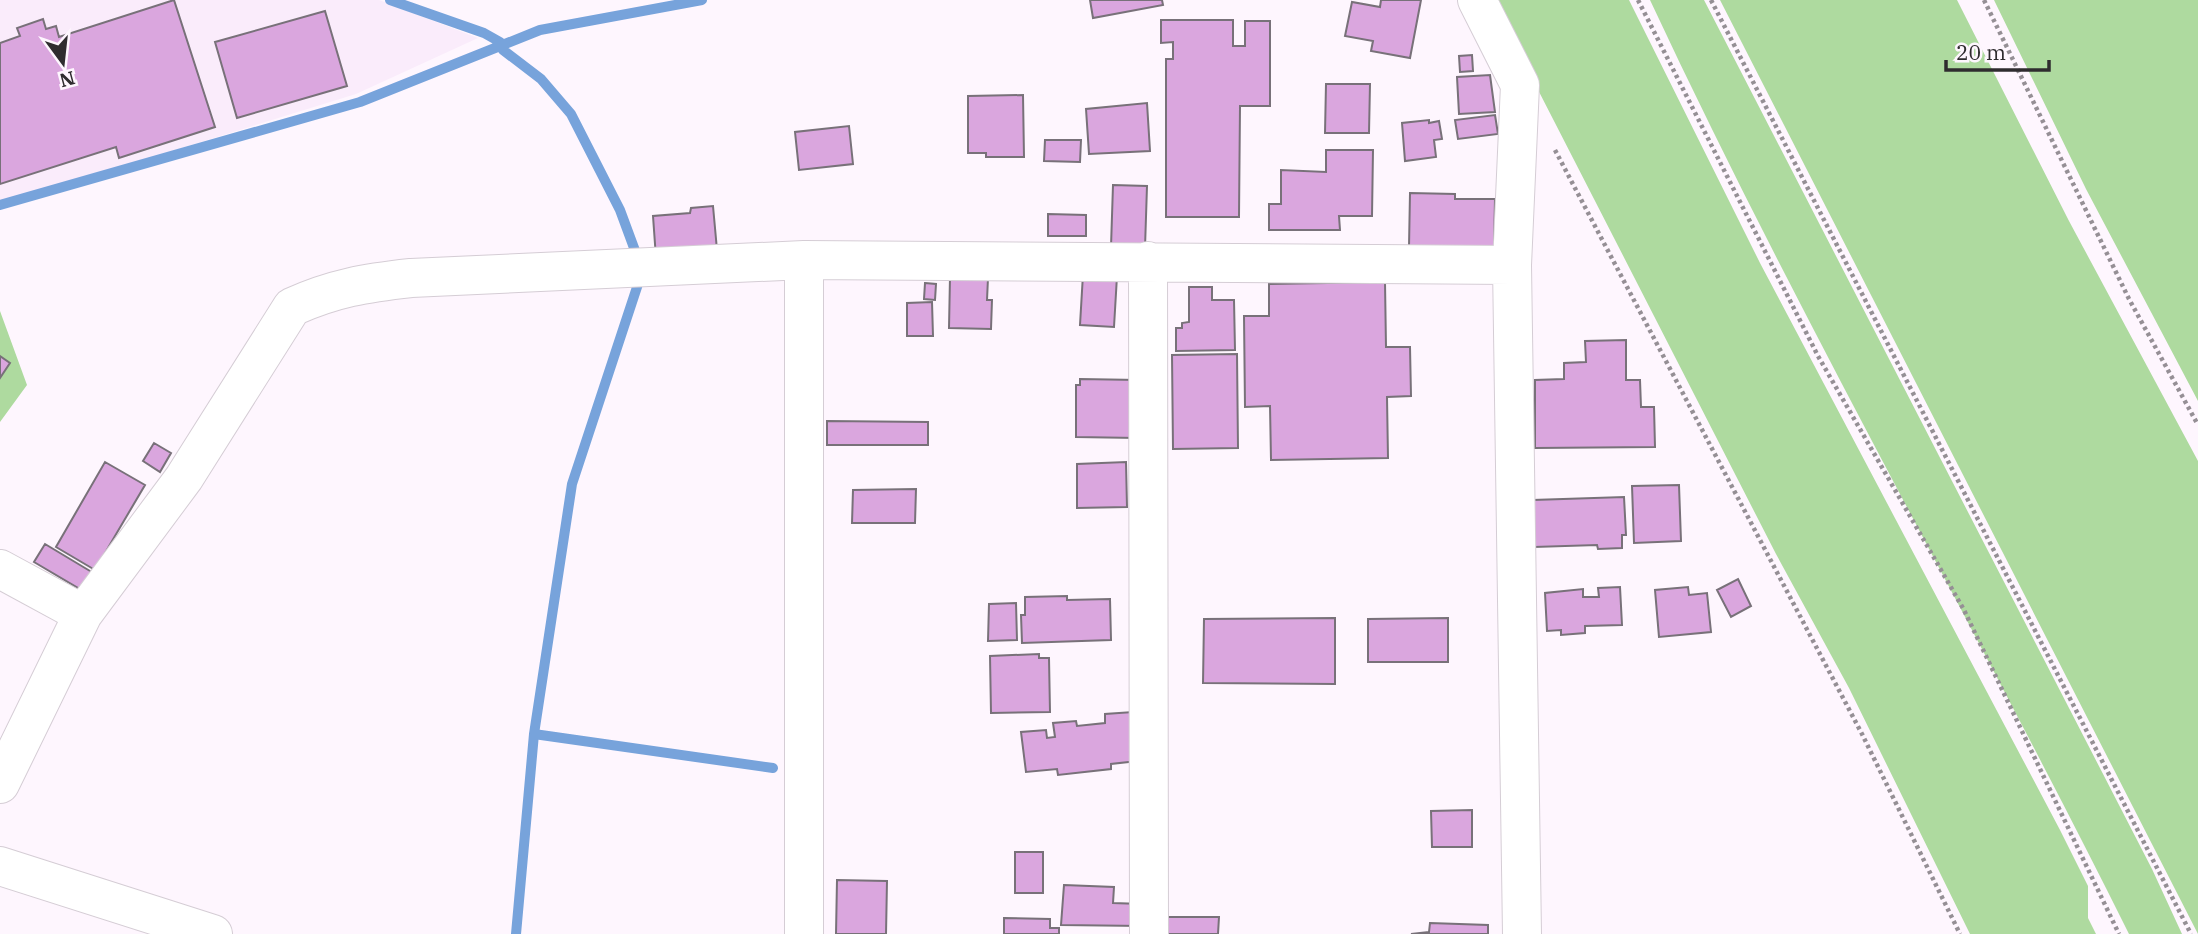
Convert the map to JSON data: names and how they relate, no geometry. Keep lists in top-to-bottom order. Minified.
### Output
{"scale_bar":"20 m","north":"bottom"}
